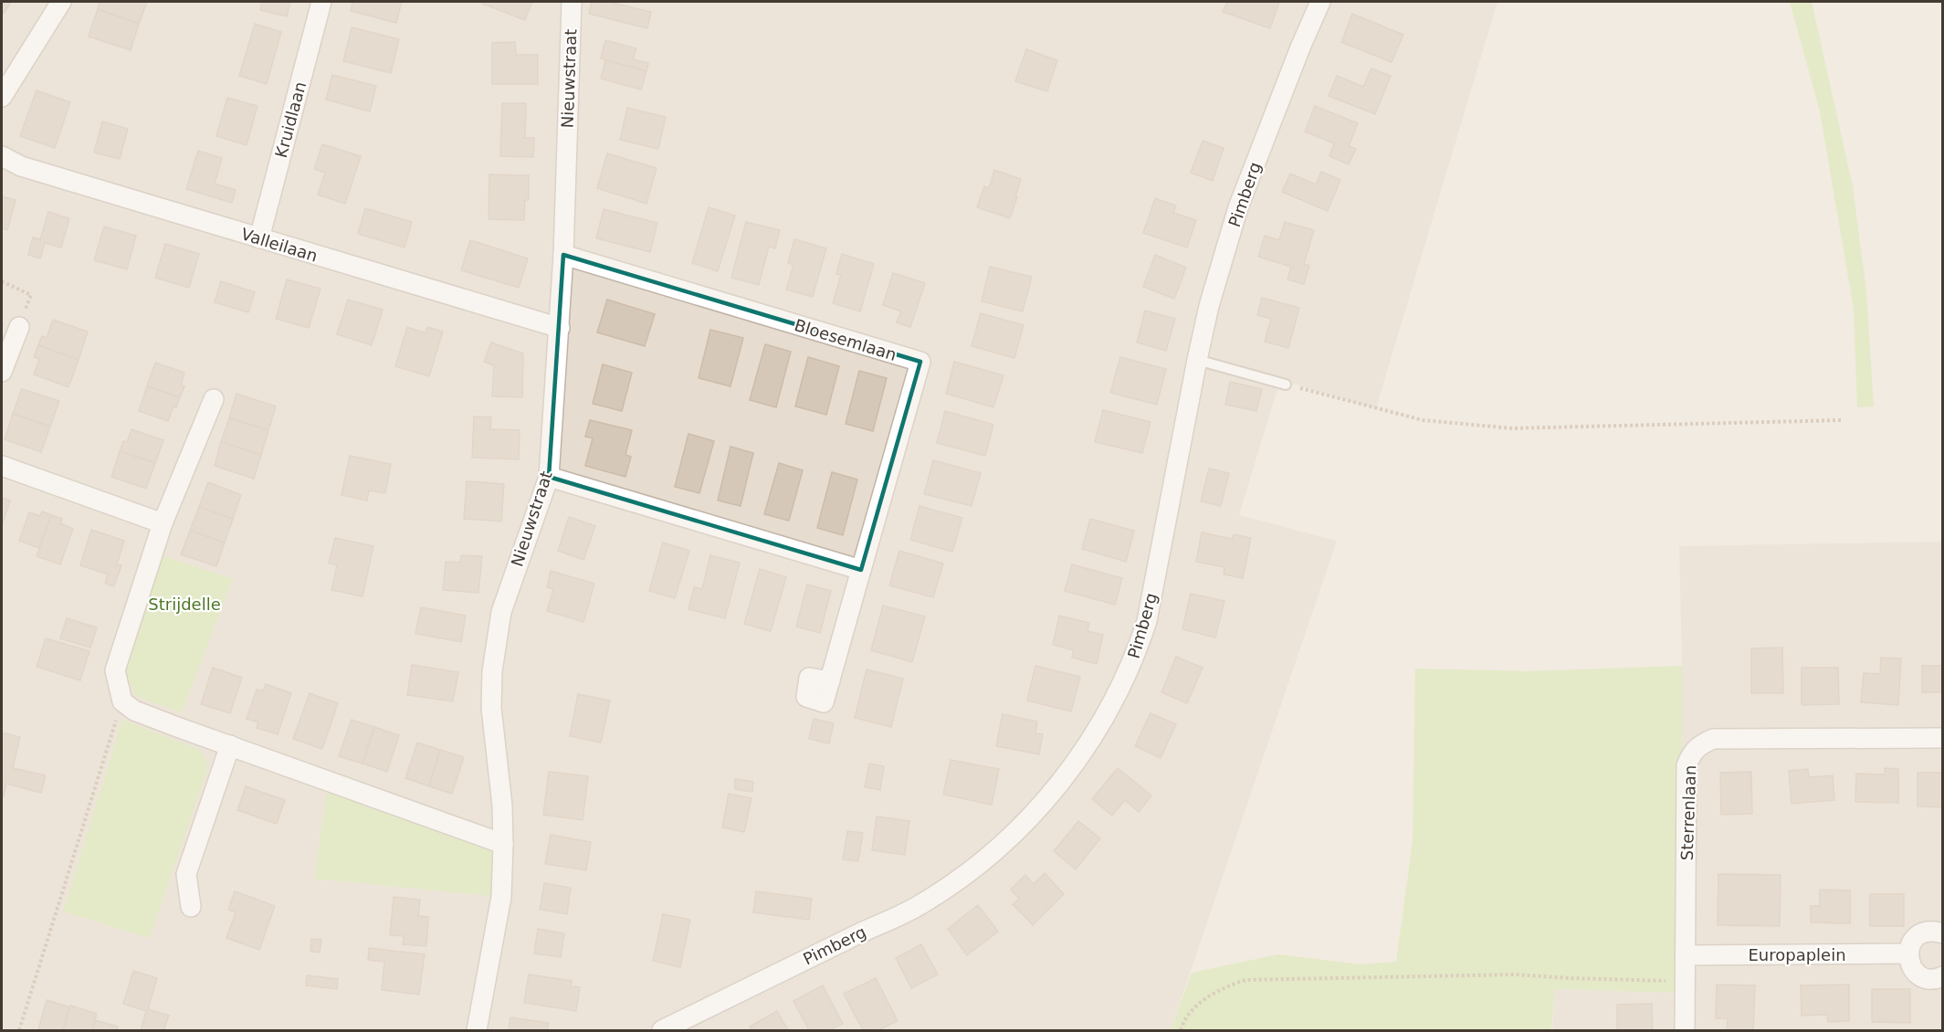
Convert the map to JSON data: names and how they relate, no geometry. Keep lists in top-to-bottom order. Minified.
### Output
{"streets":{"street":["Nieuwstraat","Kruidlaan","Pimberg","Valleilaan","Bloesemlaan","Sterrenlaan","Europaplein"]},"crossings":[["Nieuwstraat","Valleilaan"],["Nieuwstraat","Bloesemlaan"],["Kruidlaan","Valleilaan"],["Sterrenlaan","Europaplein"]],"parks":["Strijdelle"]}
